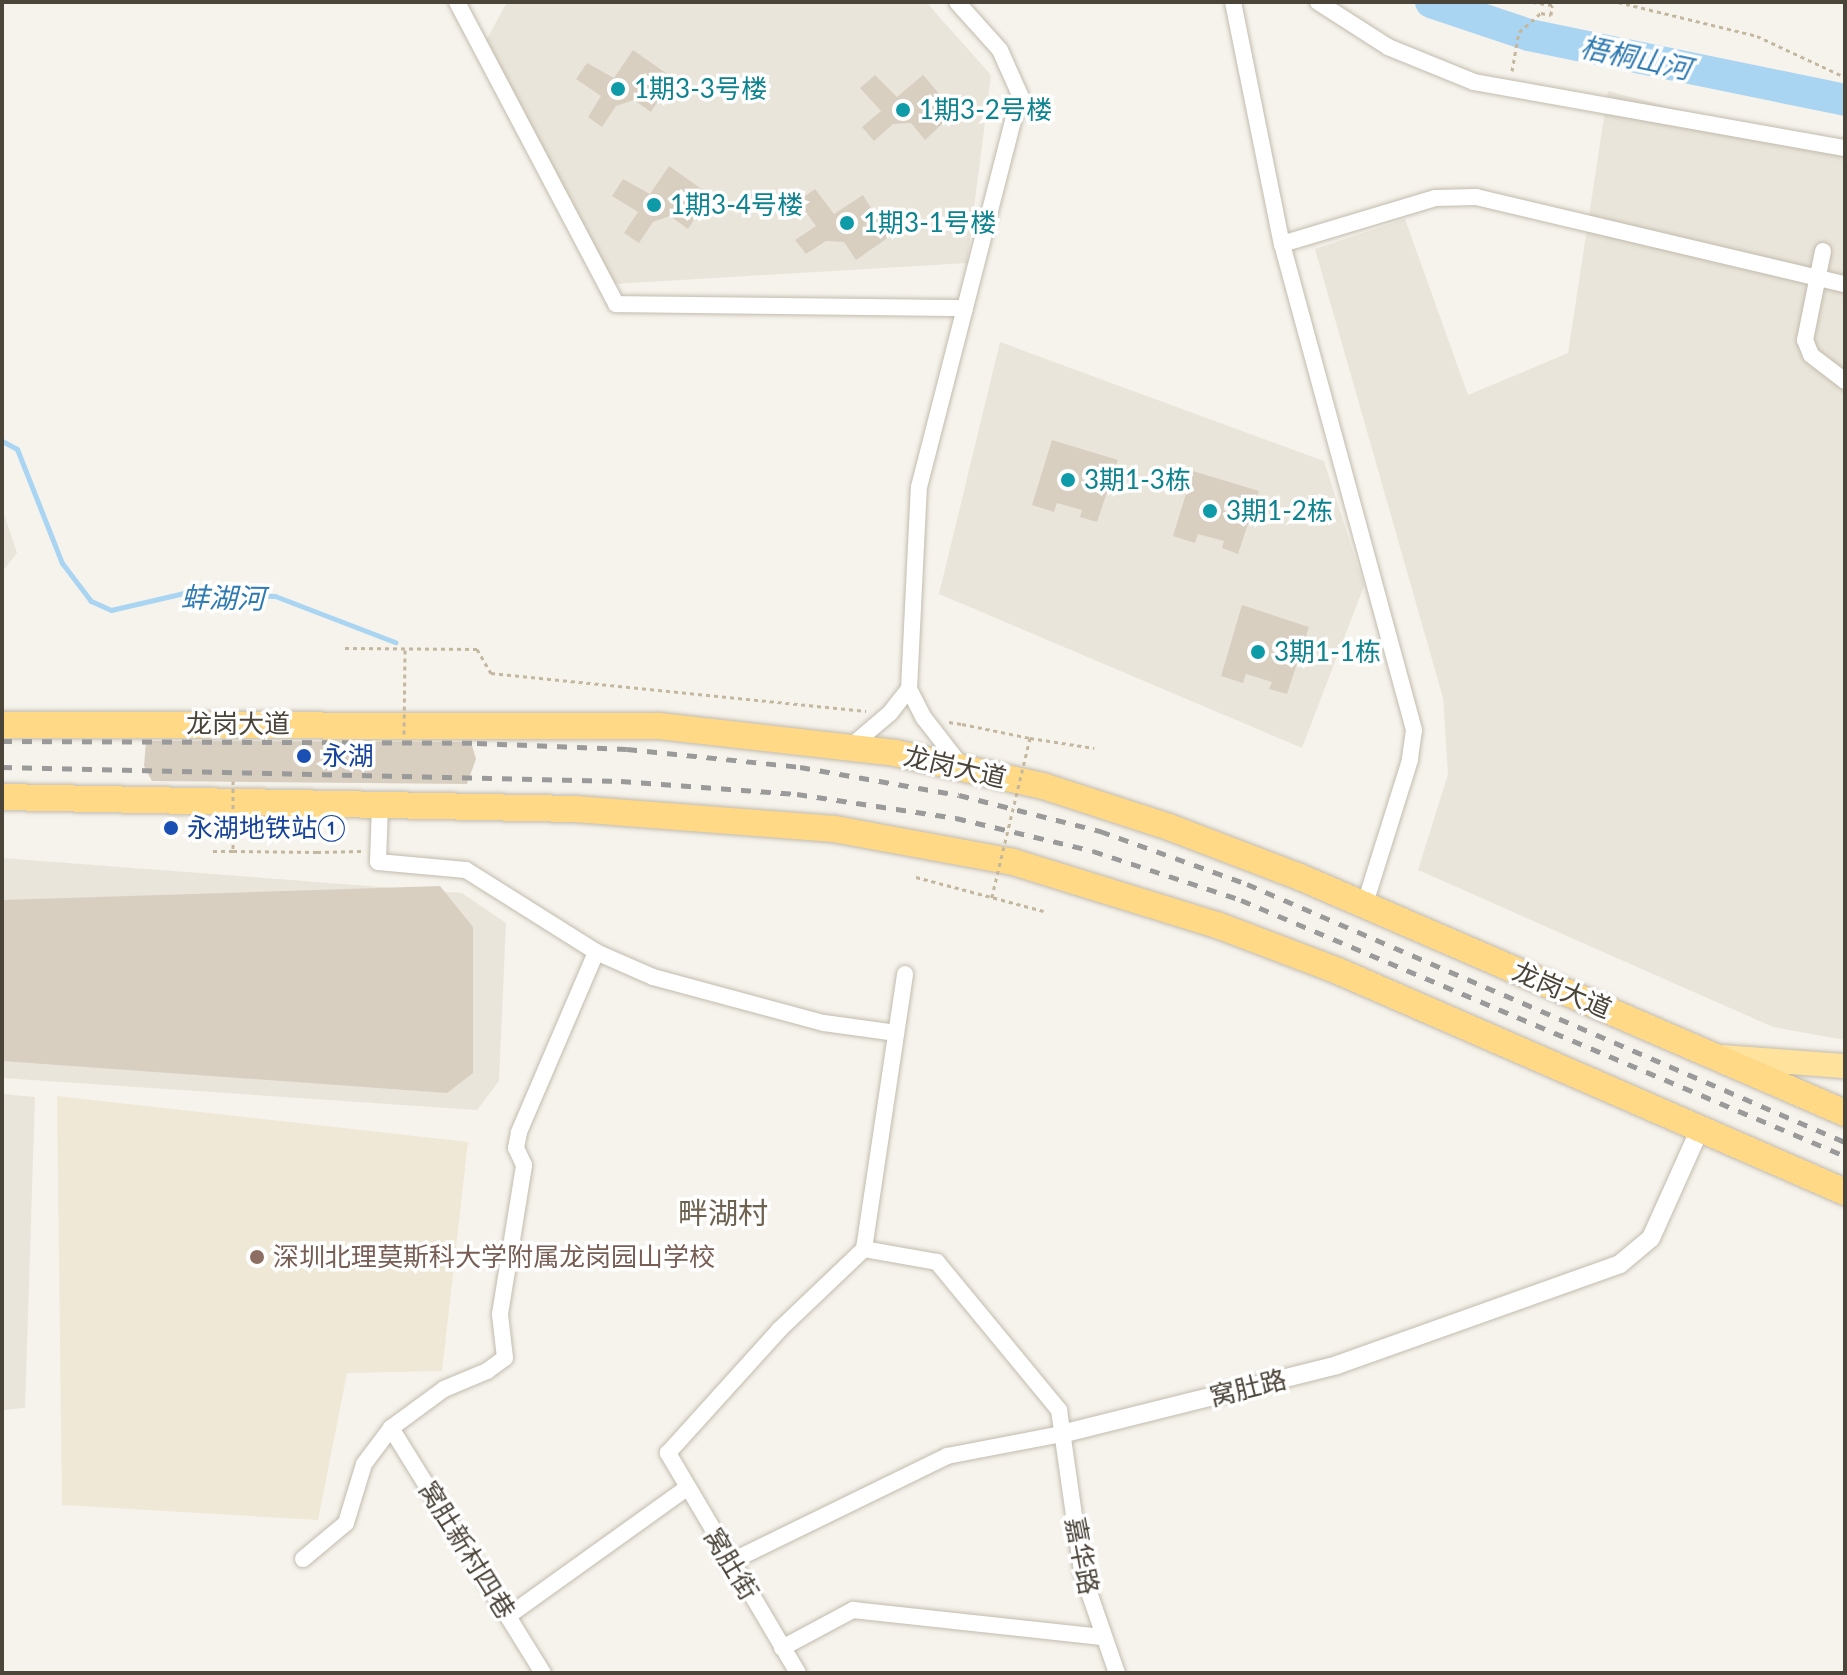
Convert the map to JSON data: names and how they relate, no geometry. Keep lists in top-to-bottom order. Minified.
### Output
{"streets":{"highway":["龙岗大道"],"street":["窝肚路","窝肚新村四巷","嘉华路","窝肚街"]},"crossings":[["窝肚路","嘉华路"],["窝肚路","窝肚街"],["嘉华路","窝肚街"]],"districts":["畔湖村"],"water":["梧桐山河","蚌湖河"],"places":["1期3-3号楼","1期3-2号楼","1期3-4号楼","1期3-1号楼","3期1-3栋","3期1-2栋","3期1-1栋","永湖","永湖地铁站①","深圳北理莫斯科大学附属龙岗园山学校"]}
